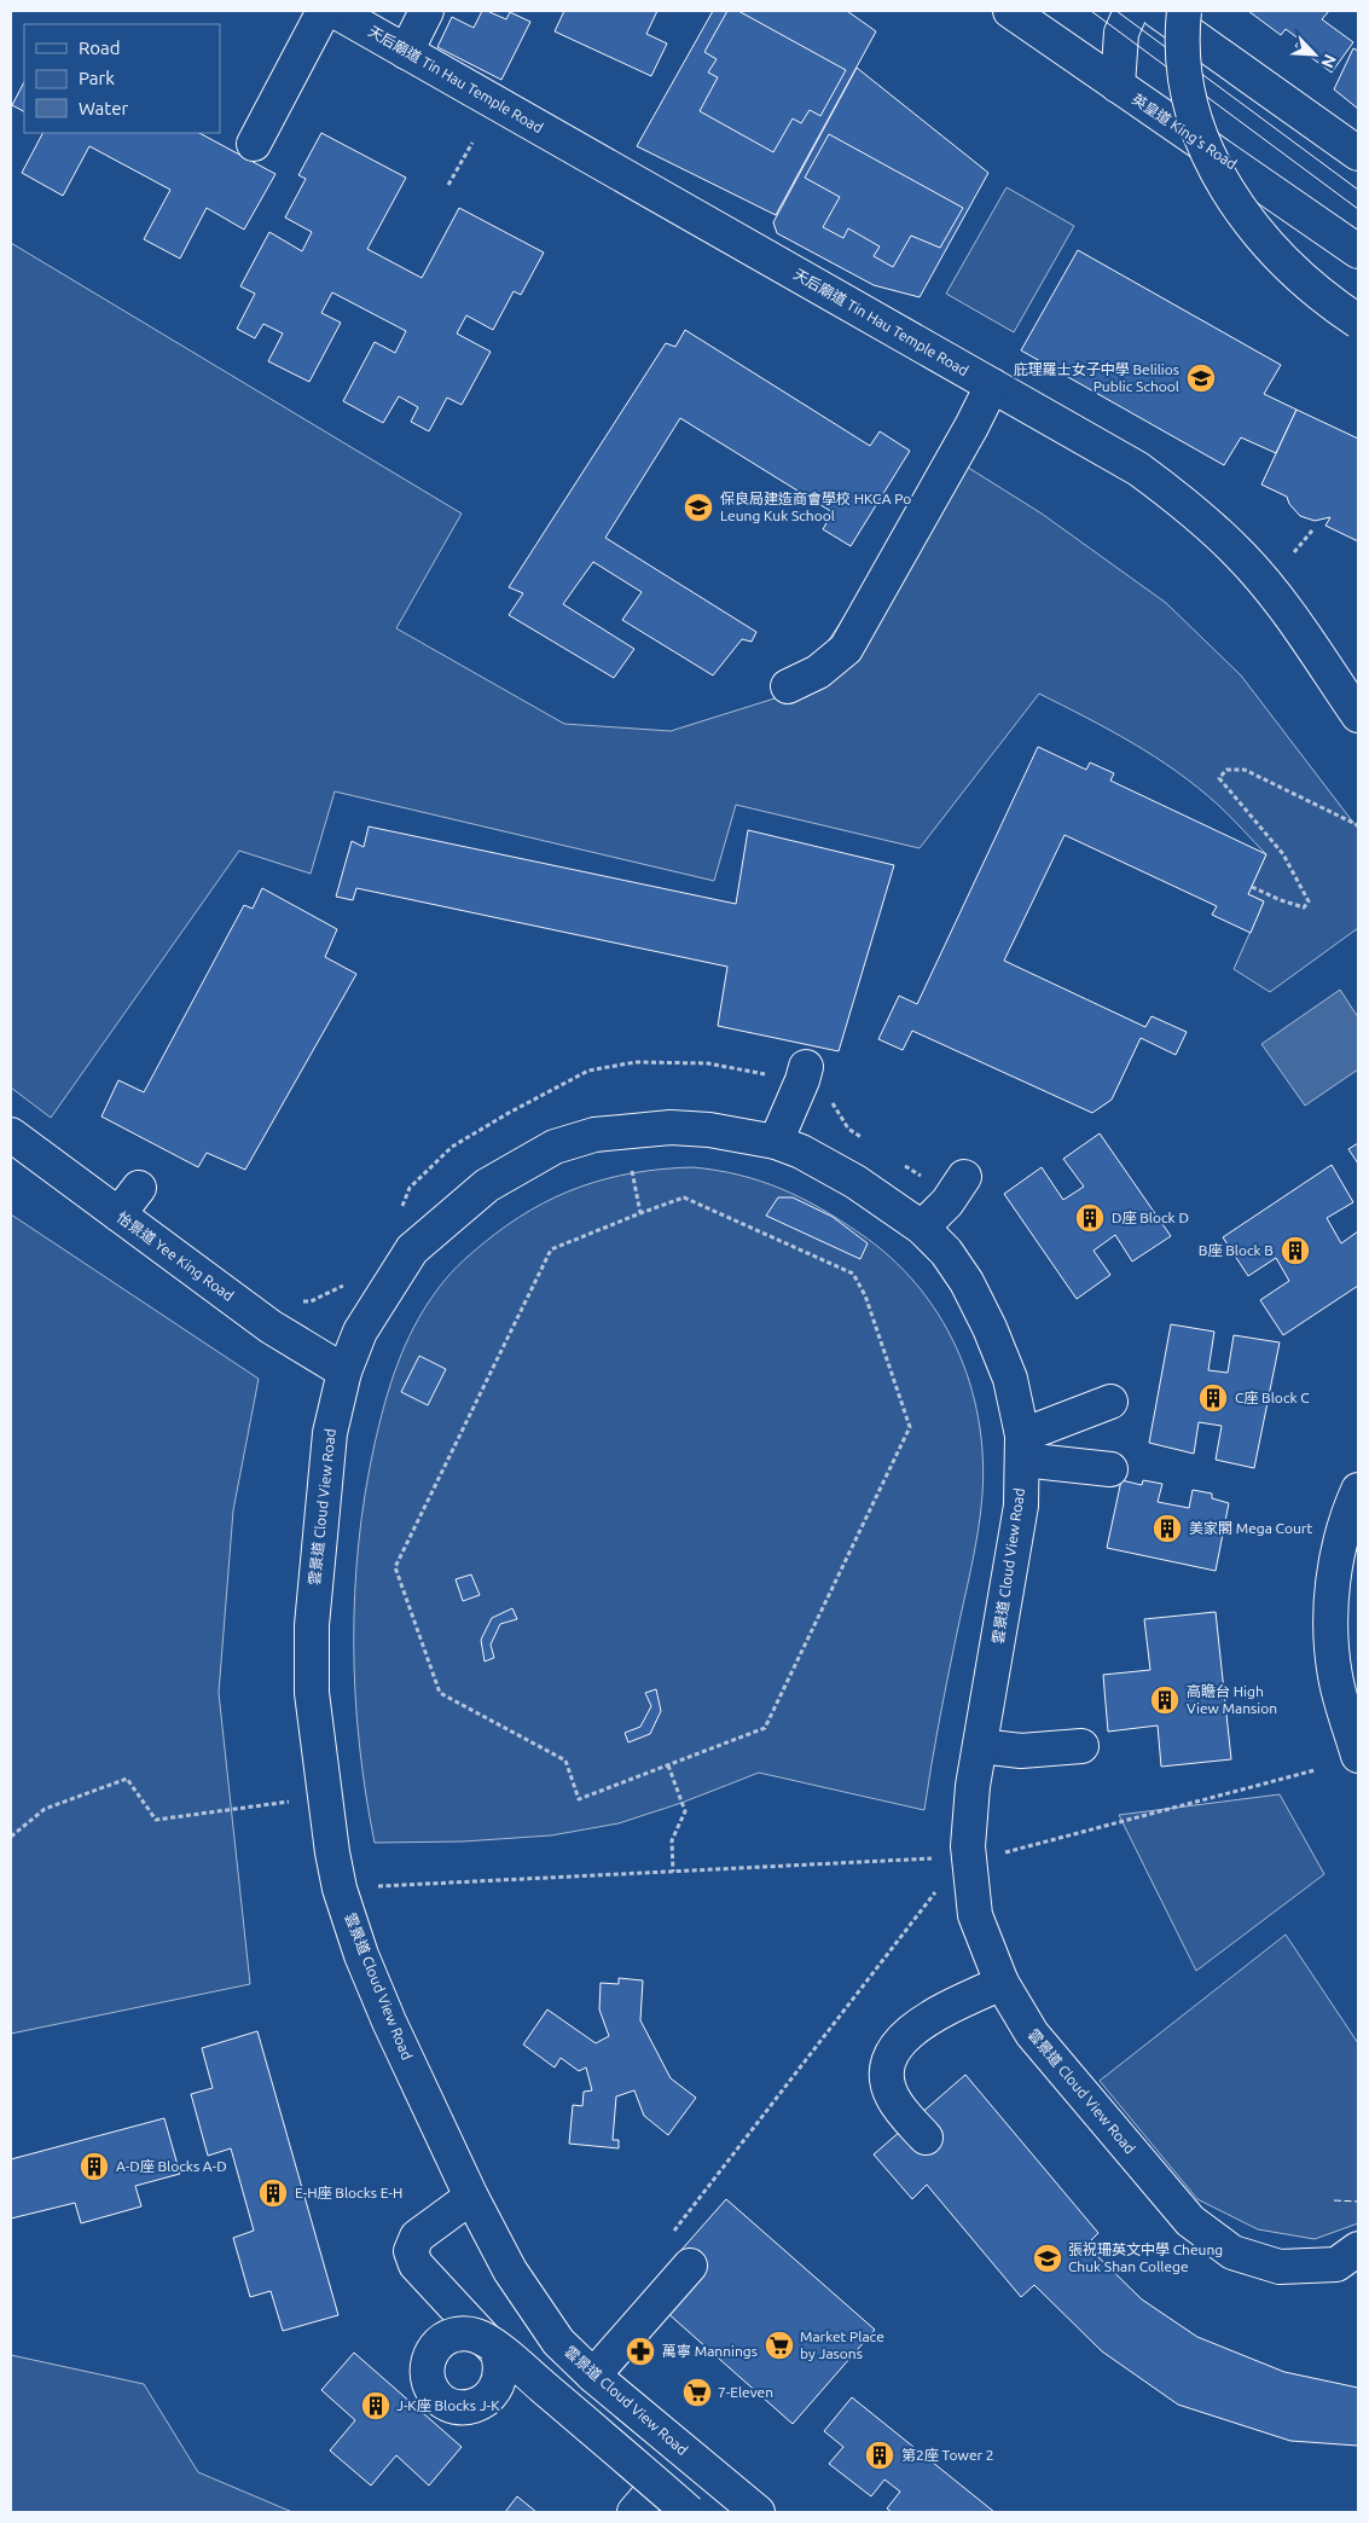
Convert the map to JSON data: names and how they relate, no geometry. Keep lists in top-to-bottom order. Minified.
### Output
{"streets":{"street":["天后廟道 Tin Hau Temple Road","英皇道 King's Road","怡景道 Yee King Road","雲景道 Cloud View Road"]},"crossings":[["怡景道 Yee King Road","雲景道 Cloud View Road"]],"places":{"school or university":["庇理羅士女子中學 Belilios Public School","保良局建造商會學校 HKCA Po Leung Kuk School","張祝珊英文中學 Cheung Chuk Shan College"],"building":["D座 Block D","B座 Block B","C座 Block C","美家閣 Mega Court","高瞻台 High View Mansion","A-D座 Blocks A-D","E-H座 Blocks E-H","J-K座 Blocks J-K","第2座 Tower 2"],"supermarket":["Market Place by Jasons","7-Eleven"],"pharmacy":["萬寧 Mannings"]},"legend":["Road","Park","Water"],"north":"bottom right"}
